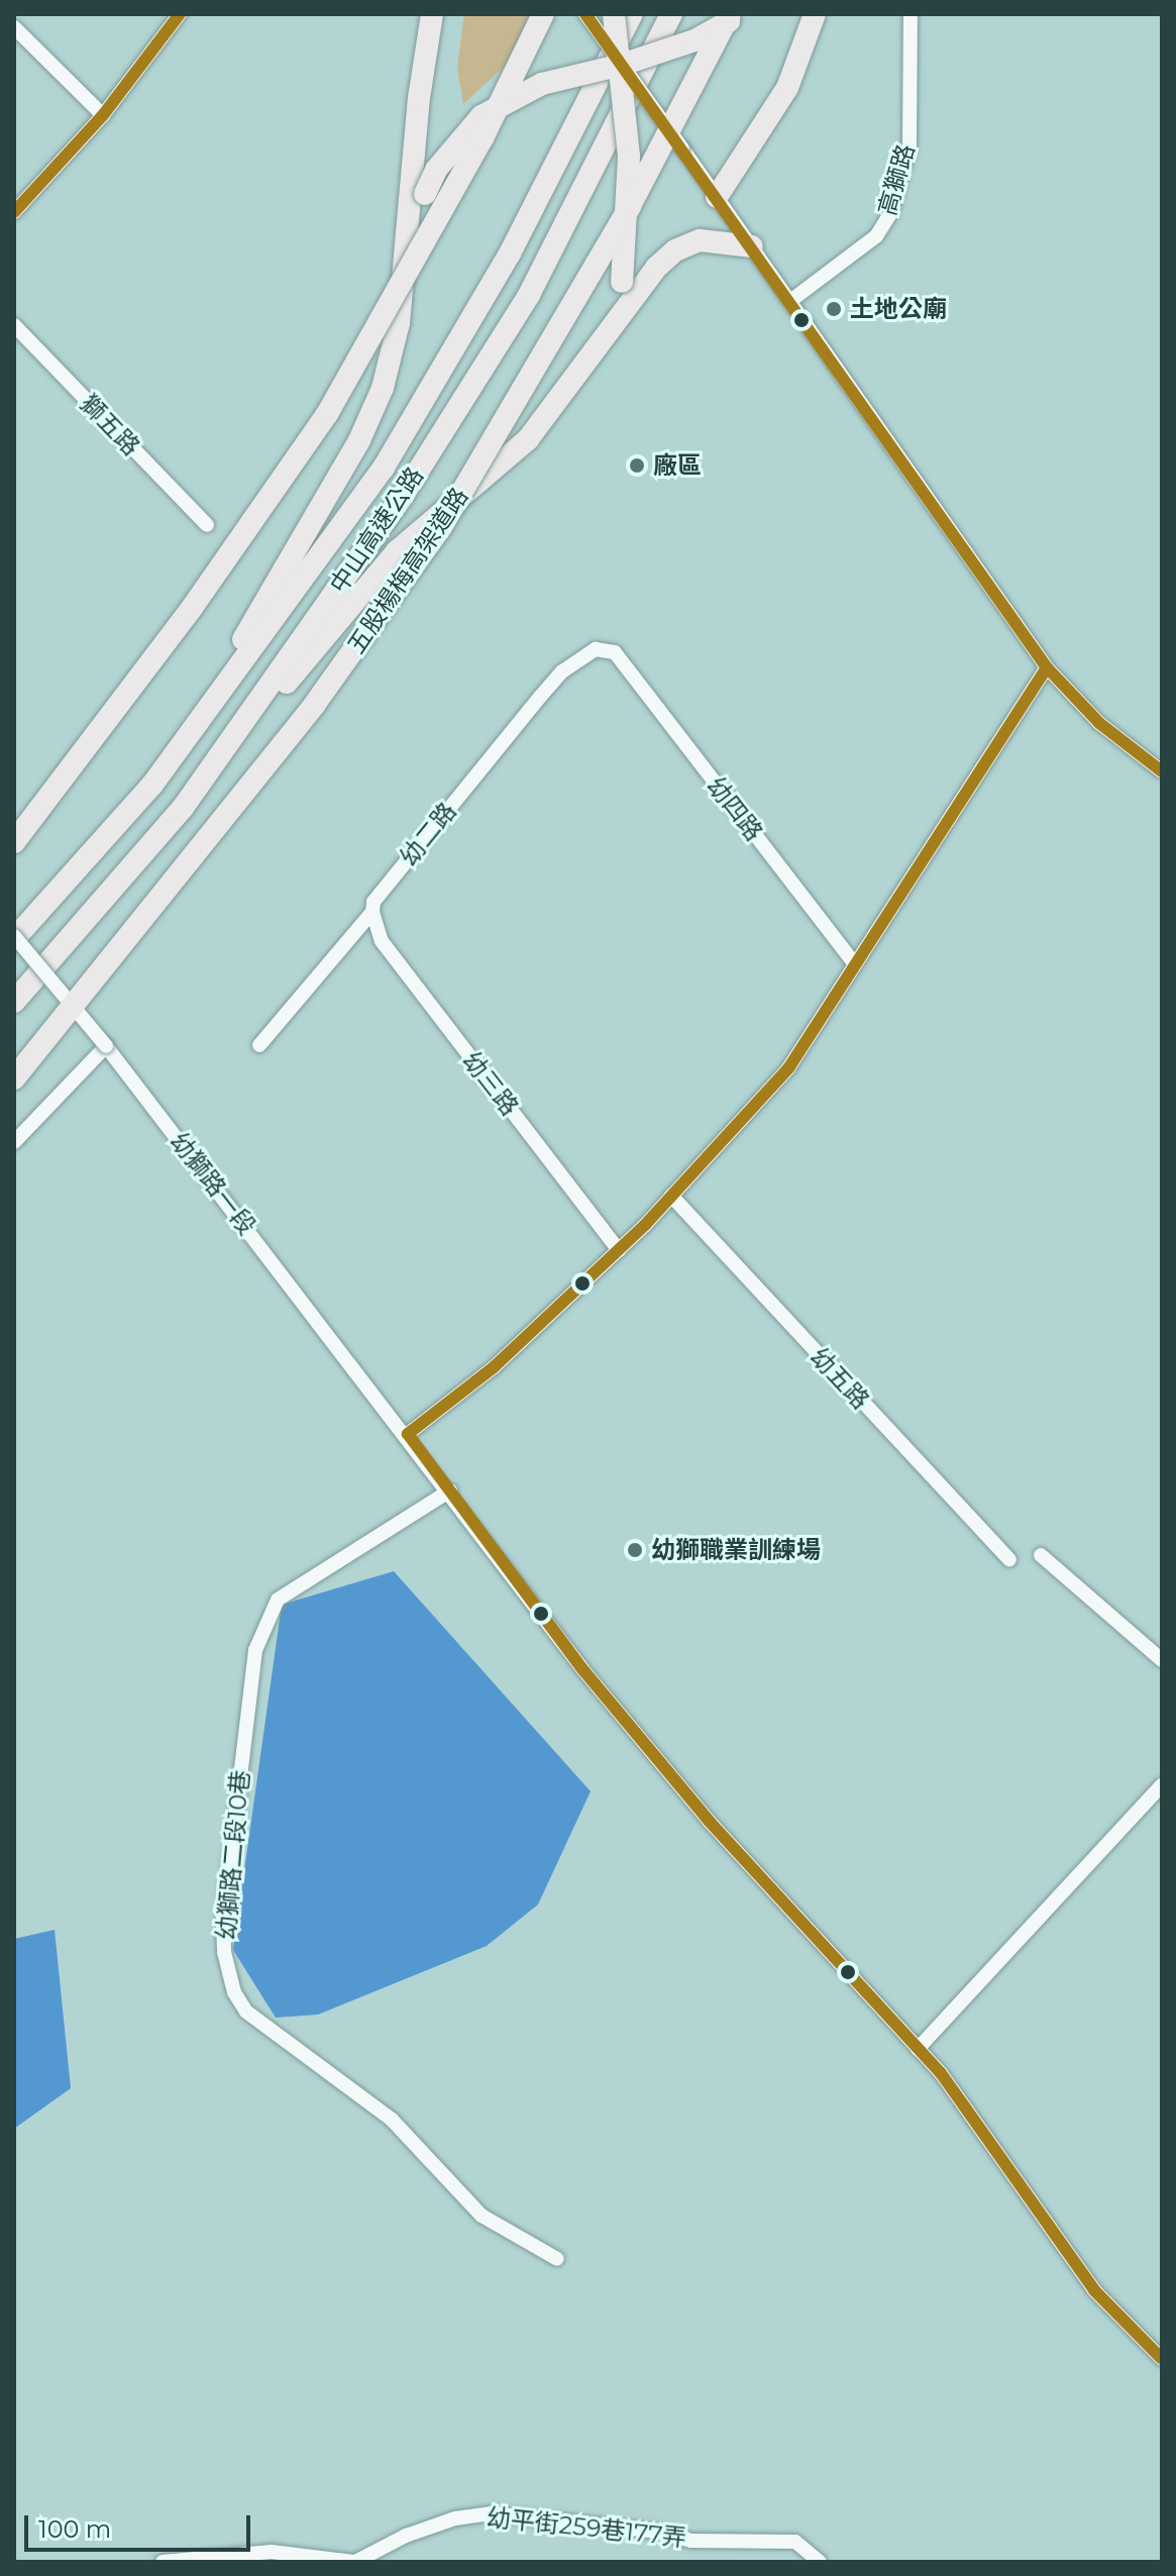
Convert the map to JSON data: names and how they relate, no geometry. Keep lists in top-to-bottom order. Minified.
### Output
{"streets":{"highway":["中山高速公路","五股楊梅高架道路"],"street":["高獅路","獅五路","幼四路","幼二路","幼三路","幼獅路一段","幼五路","幼獅路二段10巷","幼平街259巷177弄"]},"crossings":[["中山高速公路","幼獅路一段"],["幼四路","幼二路"],["幼二路","幼三路"],["幼獅路一段","幼獅路二段10巷"]],"places":["土地公廟","廠區","幼獅職業訓練場"],"scale_bar":"100 m"}
